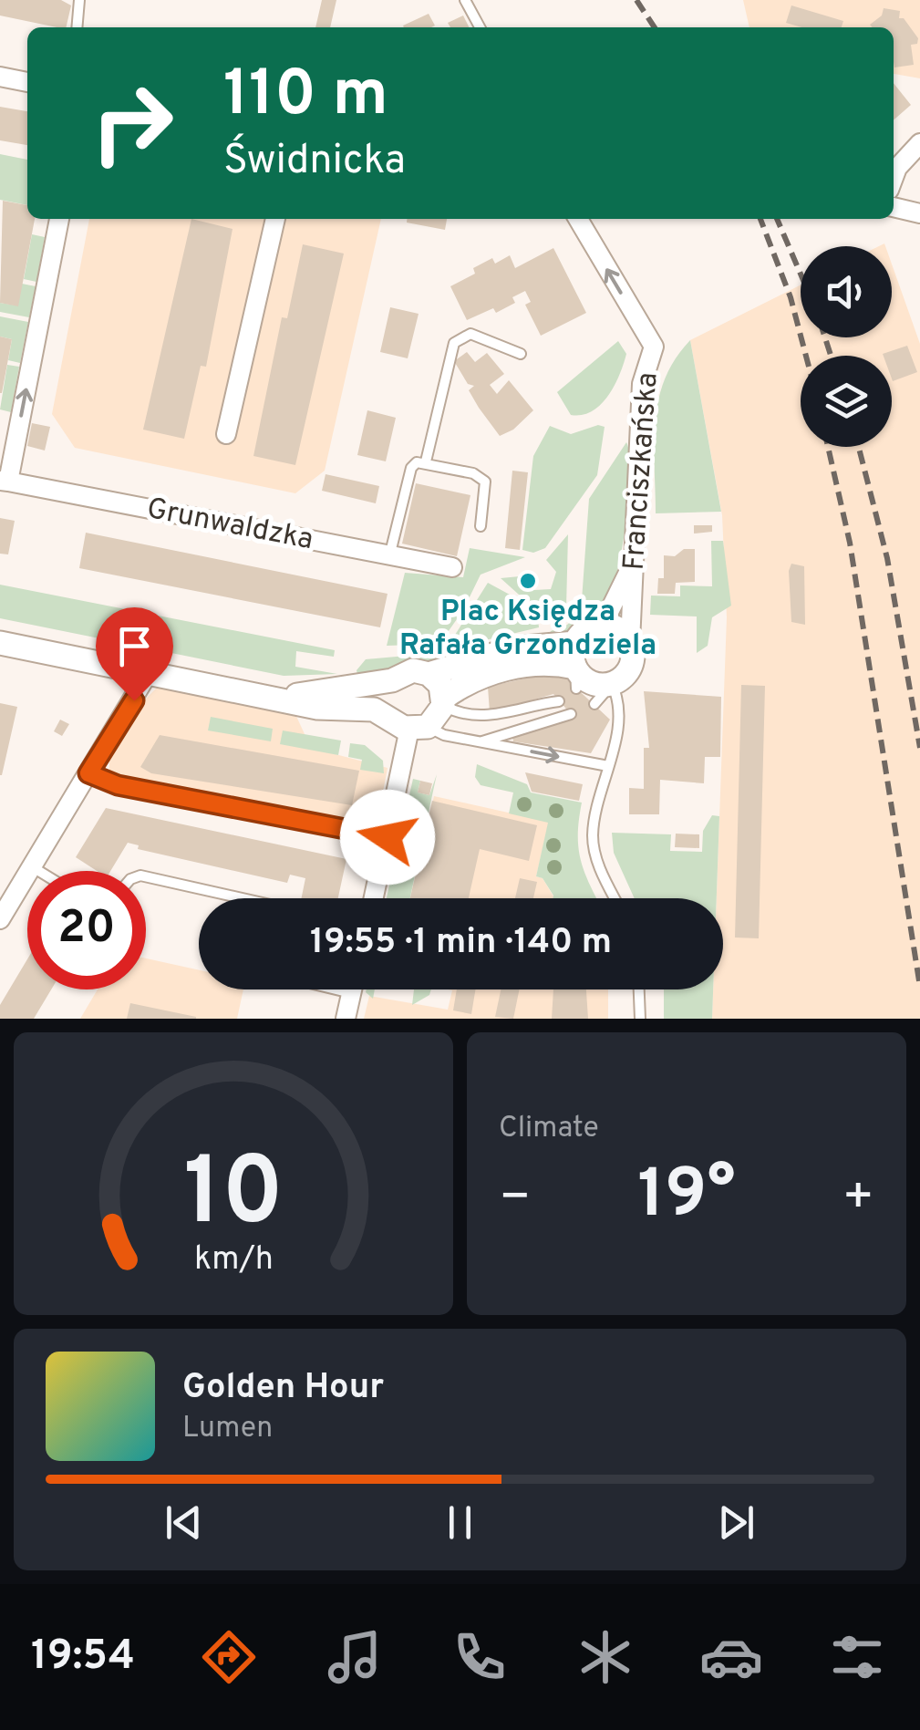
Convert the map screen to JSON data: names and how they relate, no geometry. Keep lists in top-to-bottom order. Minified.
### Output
{"streets":{"street":["Franciszkańska","Grunwaldzka"]},"one_way":["Franciszkańska","Grunwaldzka"],"places":["Plac Księdza Rafała Grzondziela"],"page":{"turn":["110 m","Świdnicka"],"limit":"20","trip":"19:55 · 1 min · 140 m","tile":"Climate","heat":["−","19°","+"],"song":["Golden Hour","Lumen"],"tabs":"19:54","gauge":["10","km/h"]}}
